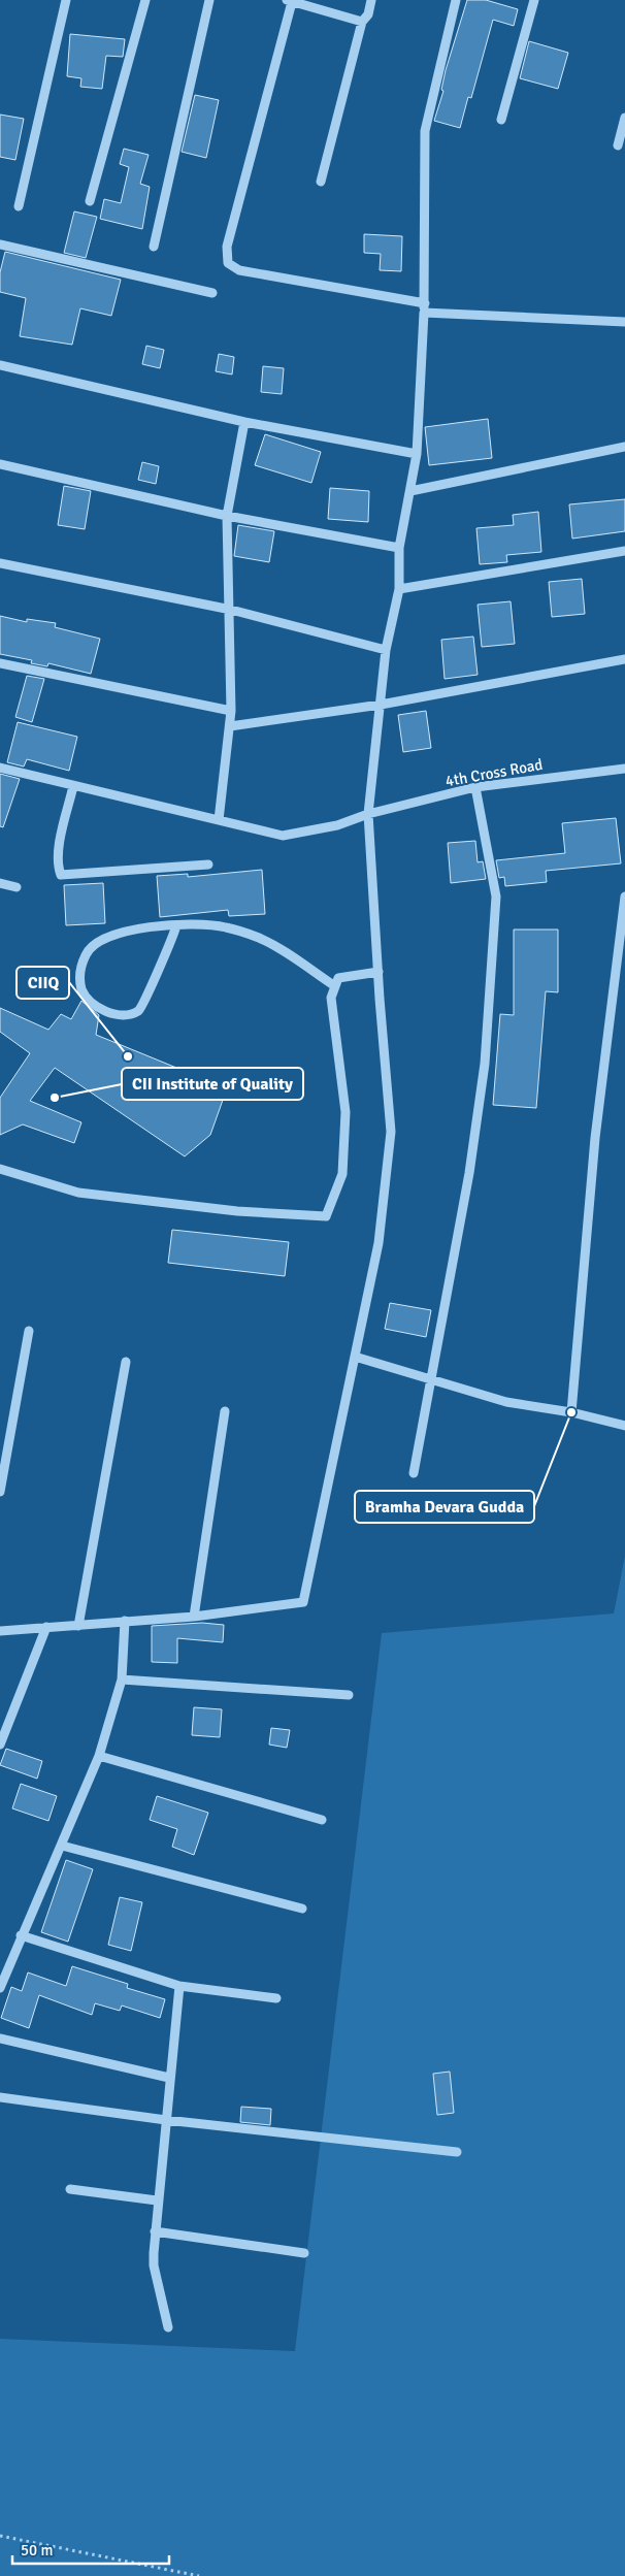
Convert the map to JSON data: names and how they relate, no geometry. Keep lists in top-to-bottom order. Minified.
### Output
{"streets":{"street":["4th Cross Road"]},"places":["CIIQ","CII Institute of Quality","Bramha Devara Gudda"],"scale_bar":"50 m"}
